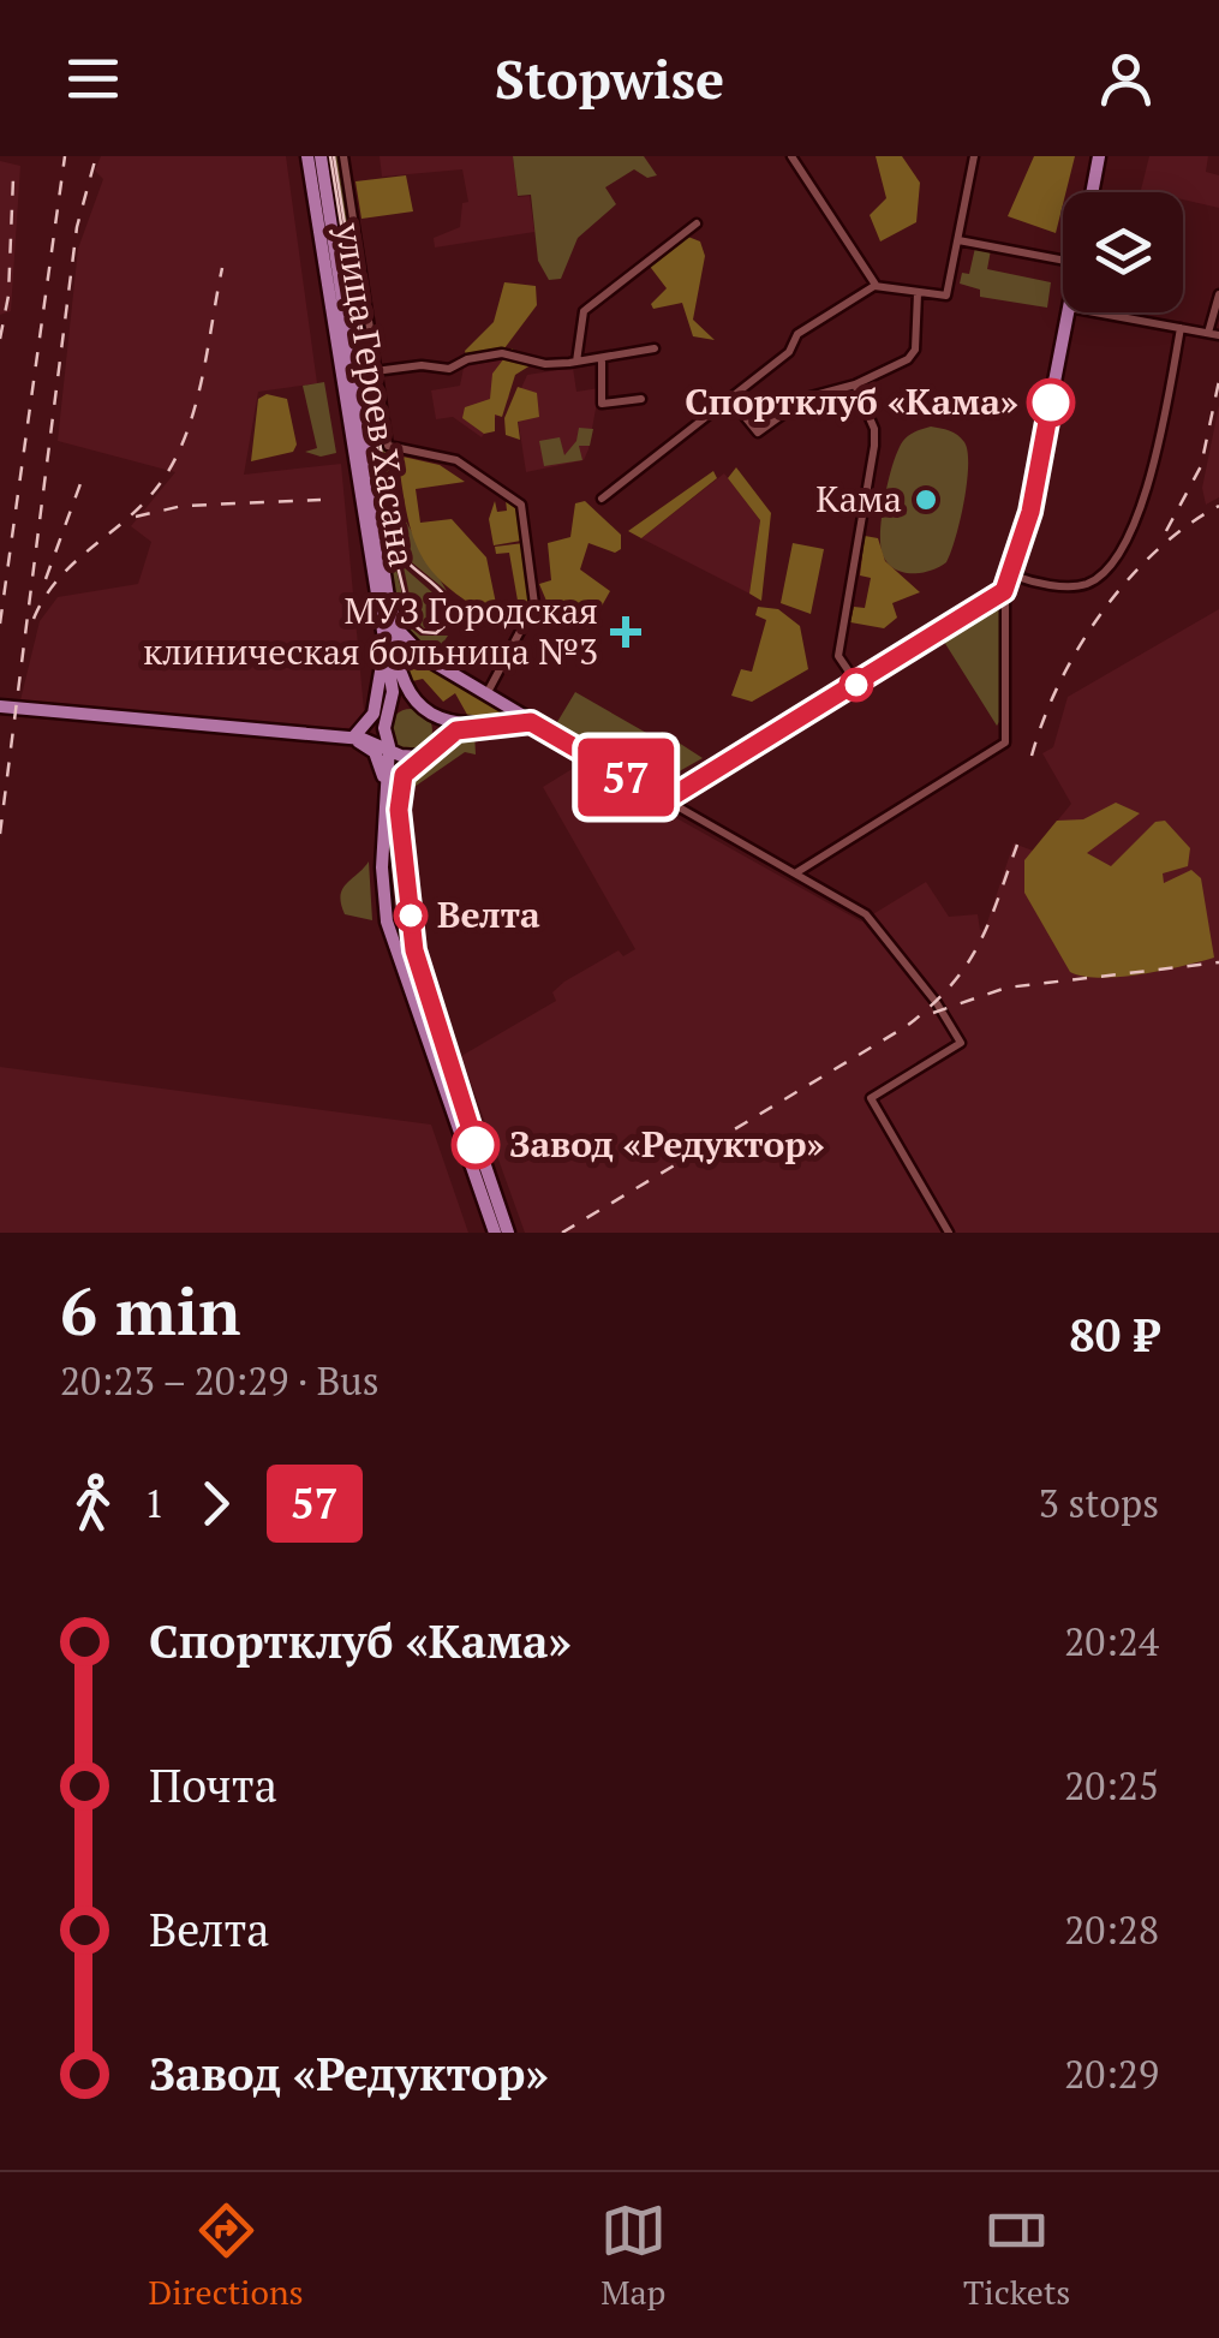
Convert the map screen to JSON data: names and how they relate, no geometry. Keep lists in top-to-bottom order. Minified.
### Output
{"streets":{"main road":["улица Героев Хасана"]},"places":{"other":["Спортклуб «Кама»","Кама","Велта","Завод «Редуктор»"],"health":["МУЗ Городская клиническая больница №3"]},"lines":["bus line 57"],"page":{"header":"Stopwise","on_map":"57","heading":["6 min","20:23 – 20:29 · Bus","80 ₽"],"legs":["1","57","3 stops"],"list":[{"name":"Спортклуб «Кама»","value":"20:24"},{"name":"Почта","value":"20:25"},{"name":"Велта","value":"20:28"},{"name":"Завод «Редуктор»","value":"20:29"}],"tabs":["Directions","Map","Tickets"]}}
